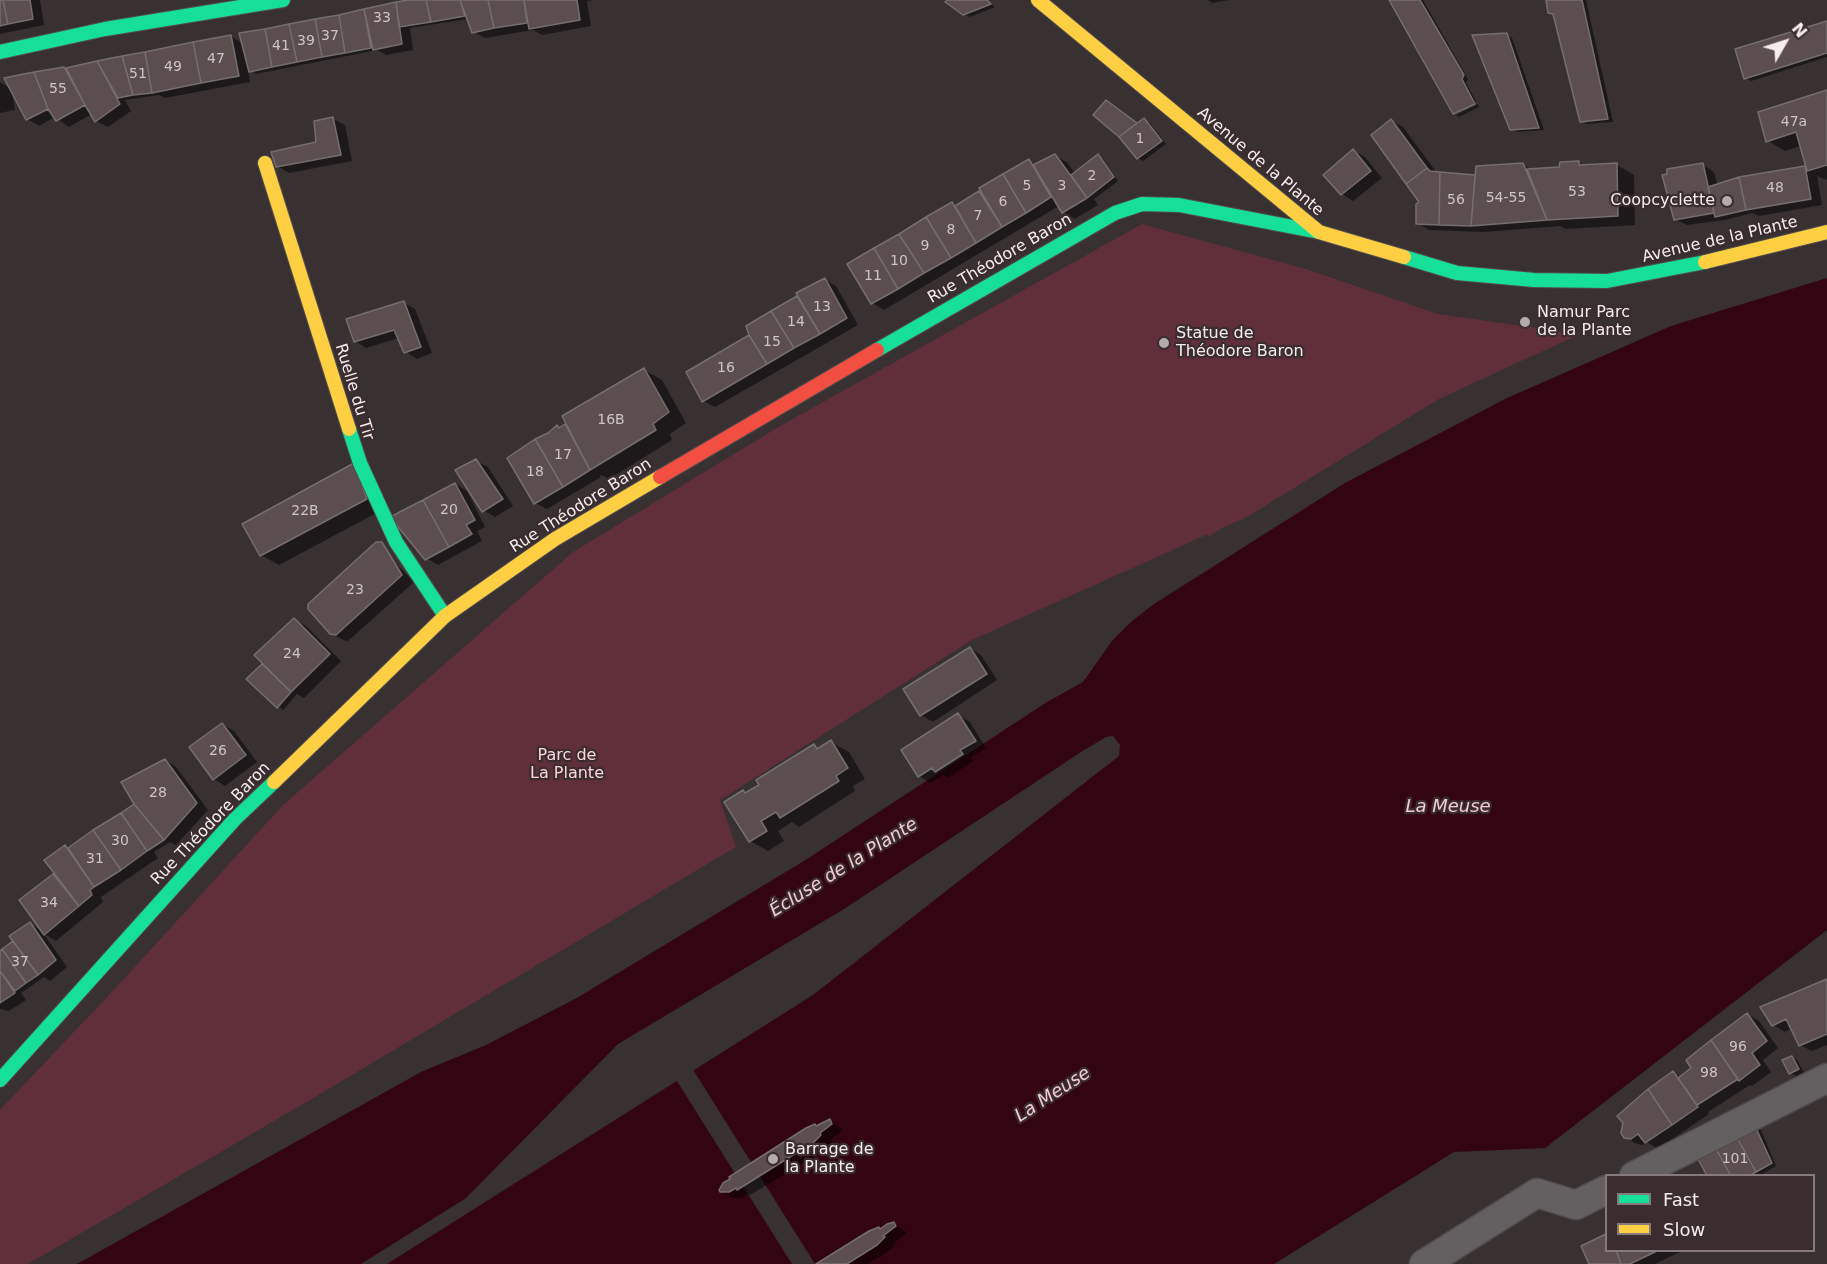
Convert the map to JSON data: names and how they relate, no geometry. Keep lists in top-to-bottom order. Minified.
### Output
{"streets":{"street":["Avenue de la Plante","Rue Théodore Baron","Ruelle du Tir"]},"crossings":[["Avenue de la Plante","Rue Théodore Baron"],["Rue Théodore Baron","Ruelle du Tir"]],"water":["La Meuse","Écluse de la Plante"],"parks":["Parc de La Plante"],"places":["Coopcyclette","Namur Parc de la Plante","Statue de Théodore Baron","Barrage de la Plante"],"house_numbers":["33","37","39","41","47","49","51","55","47a","1","2","5","3","48","53","54-55","56","6","7","8","9","10","11","13","14","15","16","16B","17","18","20","22B","23","24","26","28","30","31","34","37","96","98","101"],"legend":["Fast","Slow"],"north":"top right"}
